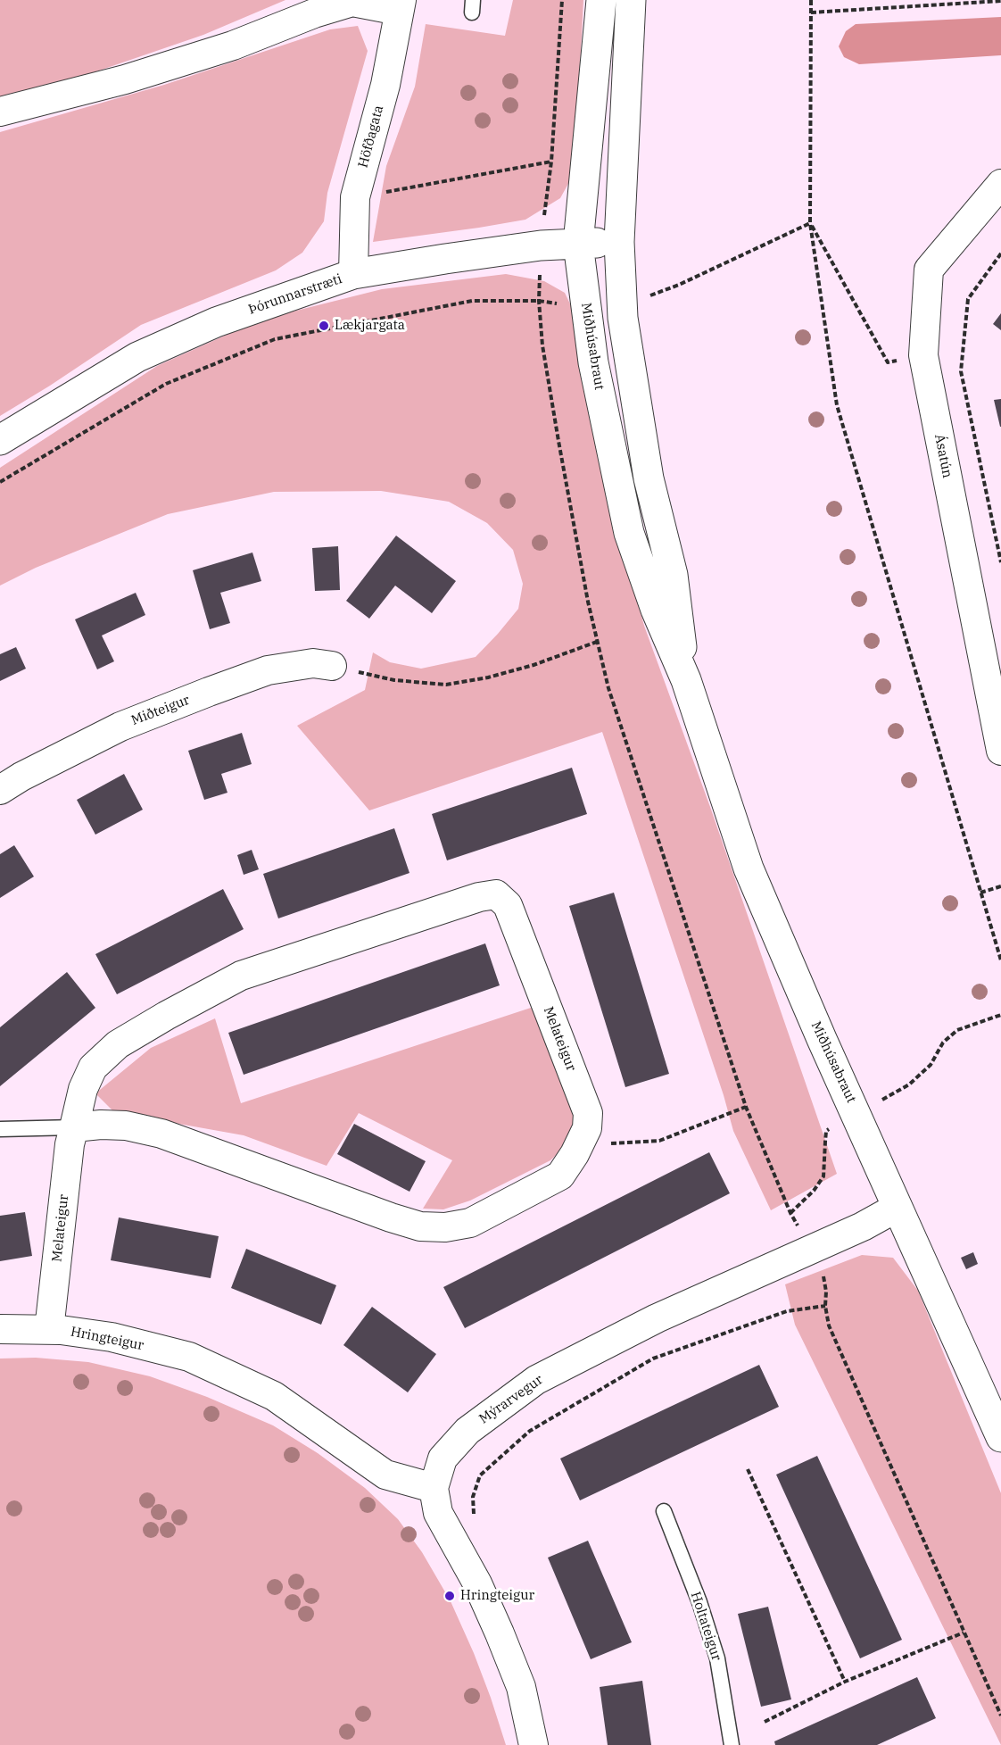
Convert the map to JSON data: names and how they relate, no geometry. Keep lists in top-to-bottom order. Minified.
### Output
{"streets":{"street":["Höfðagata","Þórunnarstræti","Miðhúsabraut","Ásatún","Miðteigur","Melateigur","Hringteigur","Mýrarvegur"],"lane":["Holtateigur"]},"crossings":[["Höfðagata","Þórunnarstræti"],["Þórunnarstræti","Miðhúsabraut"],["Miðhúsabraut","Mýrarvegur"],["Melateigur","Hringteigur"],["Hringteigur","Mýrarvegur"]],"places":["Lækjargata","Hringteigur"]}
